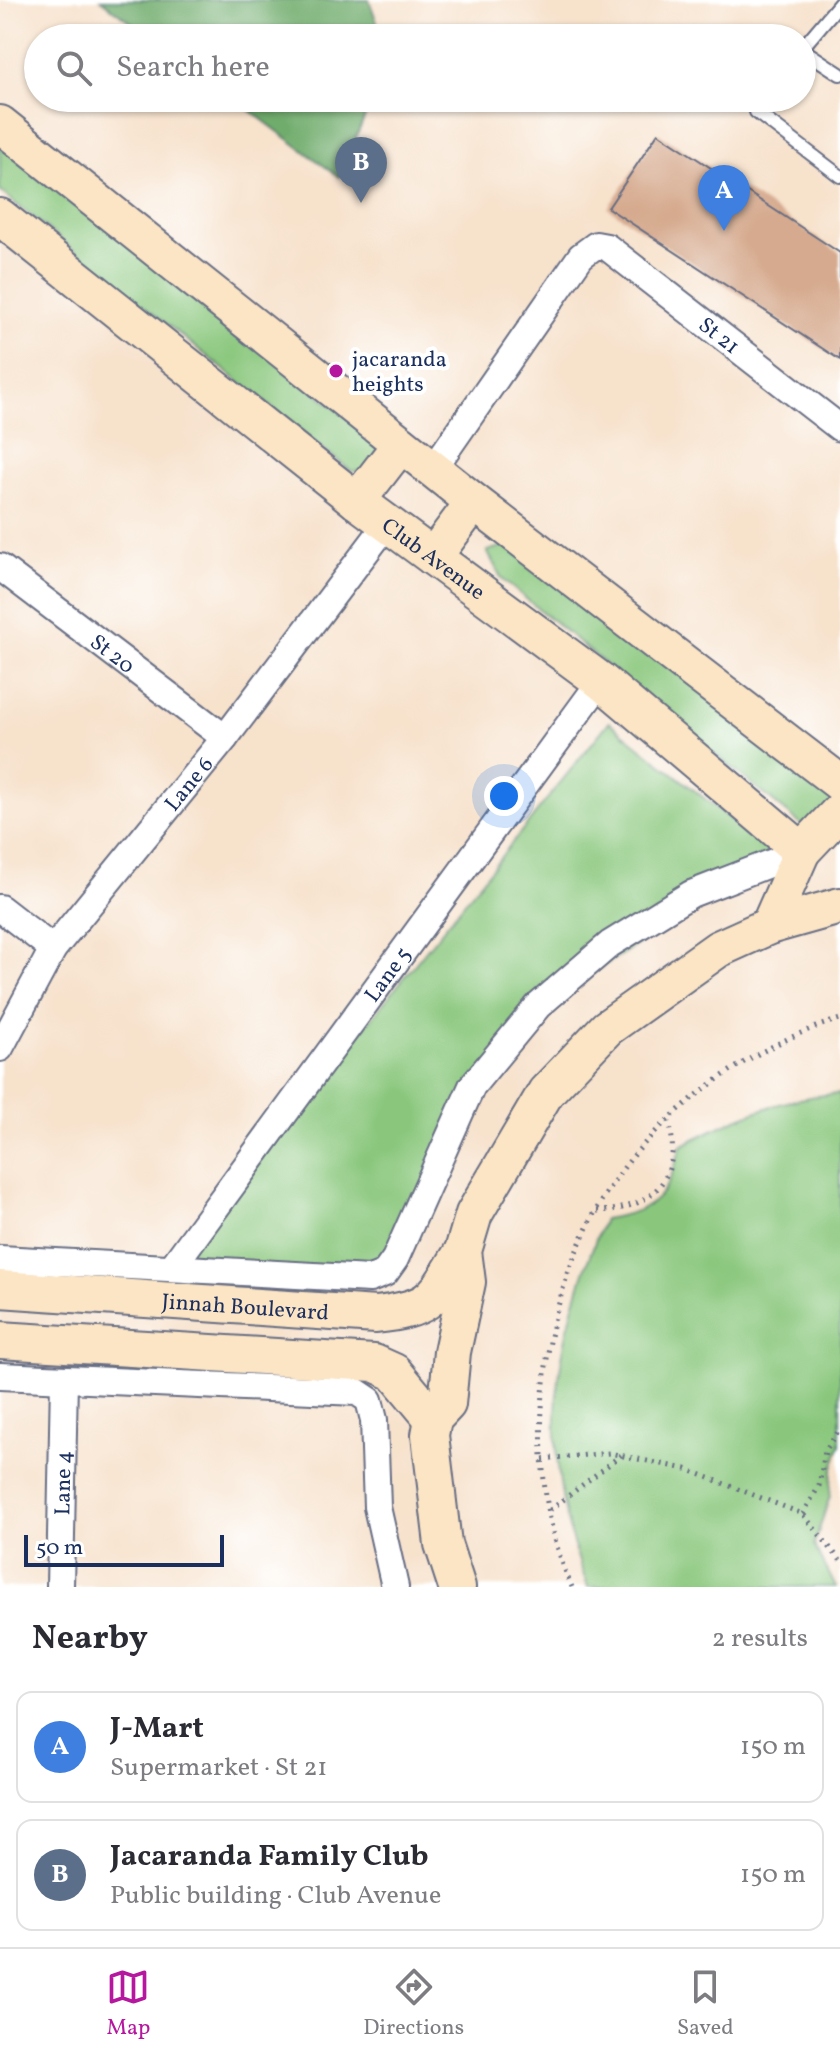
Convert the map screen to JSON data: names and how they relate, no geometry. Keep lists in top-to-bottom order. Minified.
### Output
{"streets":{"street":["St 21","Club Avenue","St 20","Lane 6","Lane 5","Jinnah Boulevard","Lane 4"]},"crossings":[["Club Avenue","Lane 6"],["Club Avenue","Lane 5"],["St 20","Lane 6"]],"places":["jacaranda heights"],"scale_bar":"50 m","page":{"search":"Search here","pins":["B","A"],"scale":"50 m","heading":["Nearby","2 results"],"list":[{"mark":"A","name":"J-Mart","note":"Supermarket · St 21","value":"150 m"},{"mark":"B","name":"Jacaranda Family Club","note":"Public building · Club Avenue","value":"150 m"}],"nav":["Map","Directions","Saved"]}}
